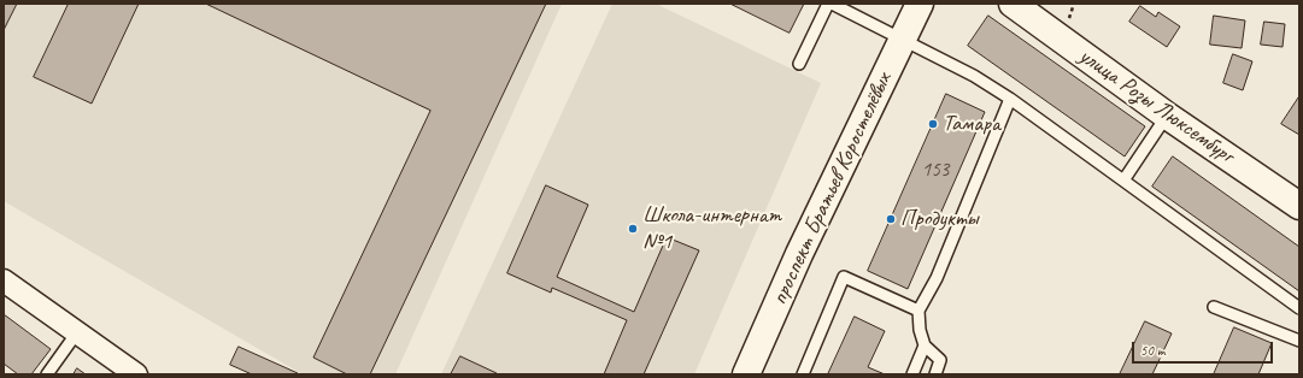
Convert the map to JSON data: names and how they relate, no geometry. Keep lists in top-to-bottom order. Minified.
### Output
{"streets":{"main road":["улица Розы Люксембург","проспект Братьев Коростелёвых"]},"places":["Тамара","Продукты","Школа-интернат №1"],"house_numbers":["153"],"scale_bar":"50 m"}
